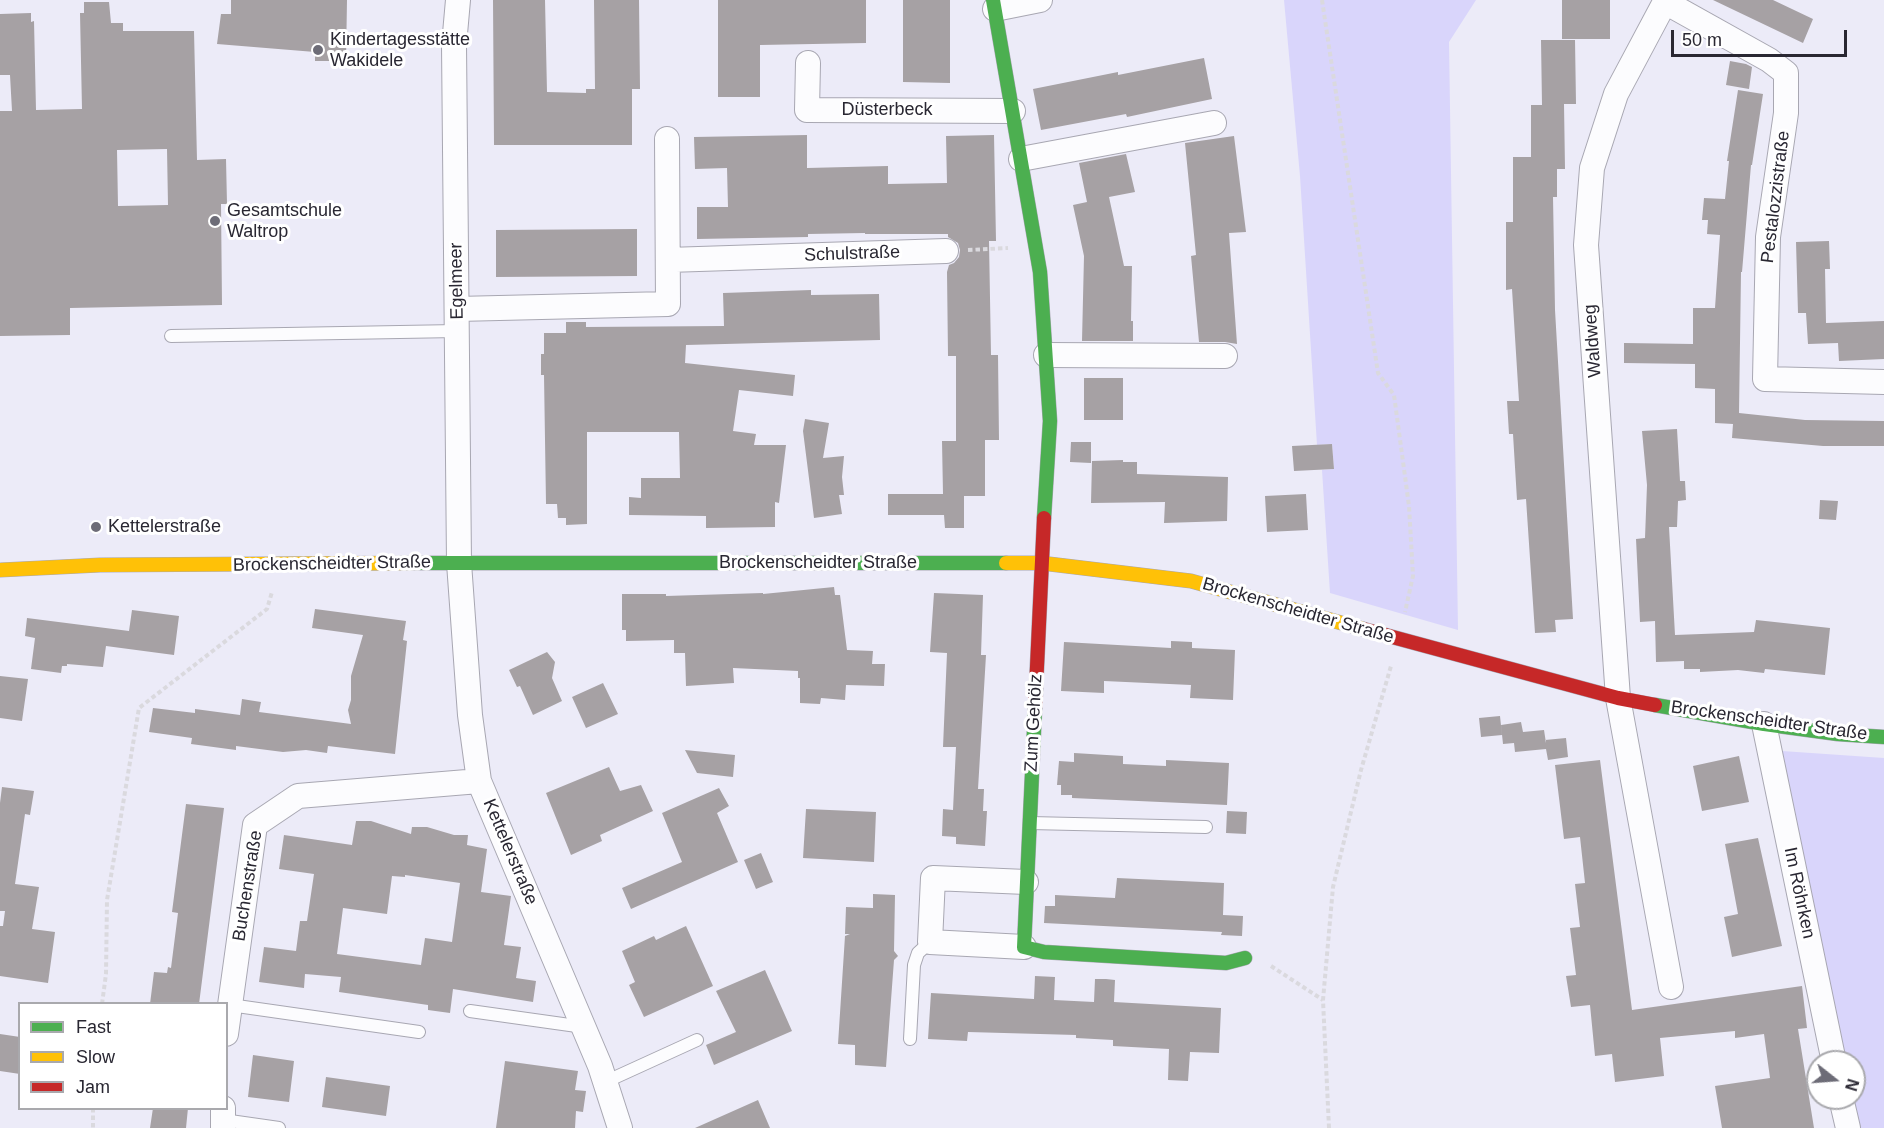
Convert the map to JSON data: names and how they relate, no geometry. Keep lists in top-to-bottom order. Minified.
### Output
{"streets":{"street":["Düsterbeck","Pestalozzistraße","Schulstraße","Egelmeer","Waldweg","Brockenscheidter Straße","Zum Gehölz","Kettelerstraße","Buchenstraße","Im Röhrken"]},"crossings":[["Pestalozzistraße","Waldweg"],["Egelmeer","Brockenscheidter Straße"],["Egelmeer","Kettelerstraße"],["Waldweg","Brockenscheidter Straße"],["Brockenscheidter Straße","Zum Gehölz"],["Brockenscheidter Straße","Kettelerstraße"],["Brockenscheidter Straße","Im Röhrken"],["Kettelerstraße","Buchenstraße"]],"places":["Kindertagesstätte Wakidele","Gesamtschule Waltrop","Kettelerstraße"],"legend":["Fast","Slow","Jam"],"scale_bar":"50 m","north":"right"}
